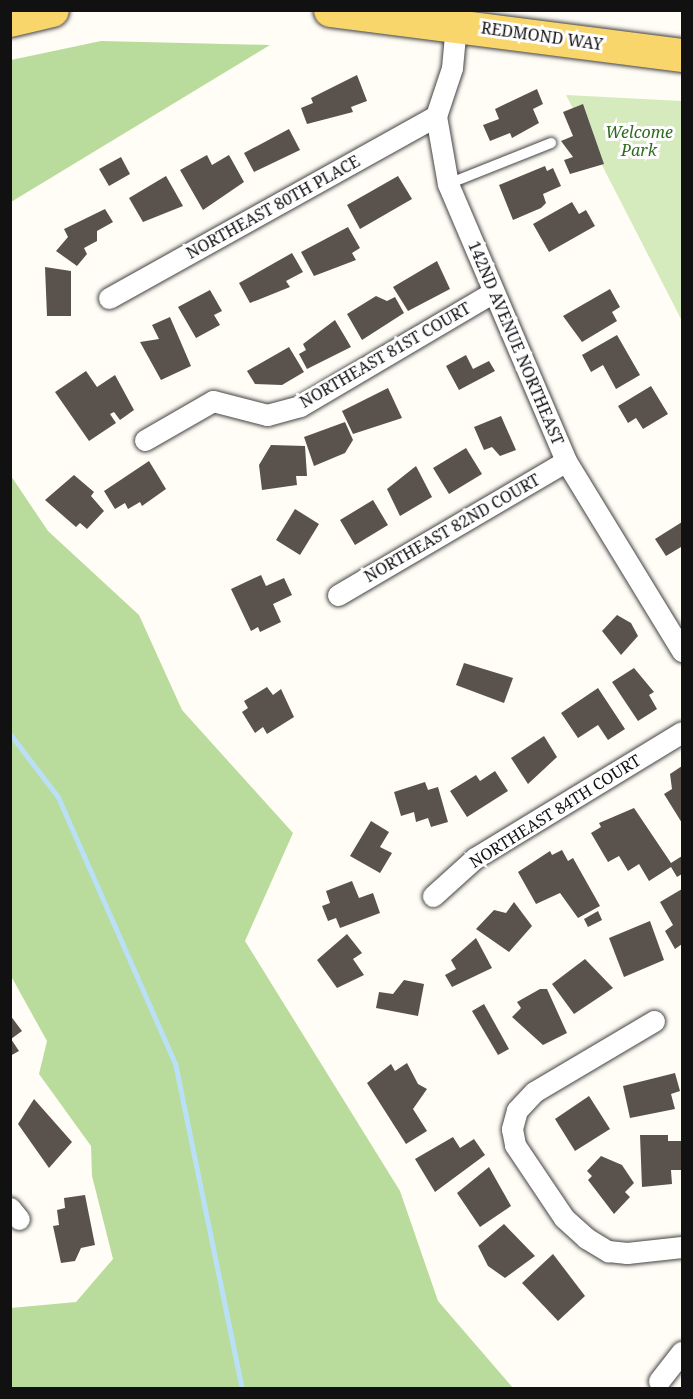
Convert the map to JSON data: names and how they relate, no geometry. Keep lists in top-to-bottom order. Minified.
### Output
{"streets":{"main road":["REDMOND WAY"],"street":["NORTHEAST 80TH PLACE","142ND AVENUE NORTHEAST","NORTHEAST 81ST COURT","NORTHEAST 82ND COURT","NORTHEAST 84TH COURT"]},"crossings":[["REDMOND WAY","142ND AVENUE NORTHEAST"],["NORTHEAST 80TH PLACE","142ND AVENUE NORTHEAST"],["142ND AVENUE NORTHEAST","NORTHEAST 81ST COURT"],["142ND AVENUE NORTHEAST","NORTHEAST 82ND COURT"]],"parks":["Welcome Park"]}
